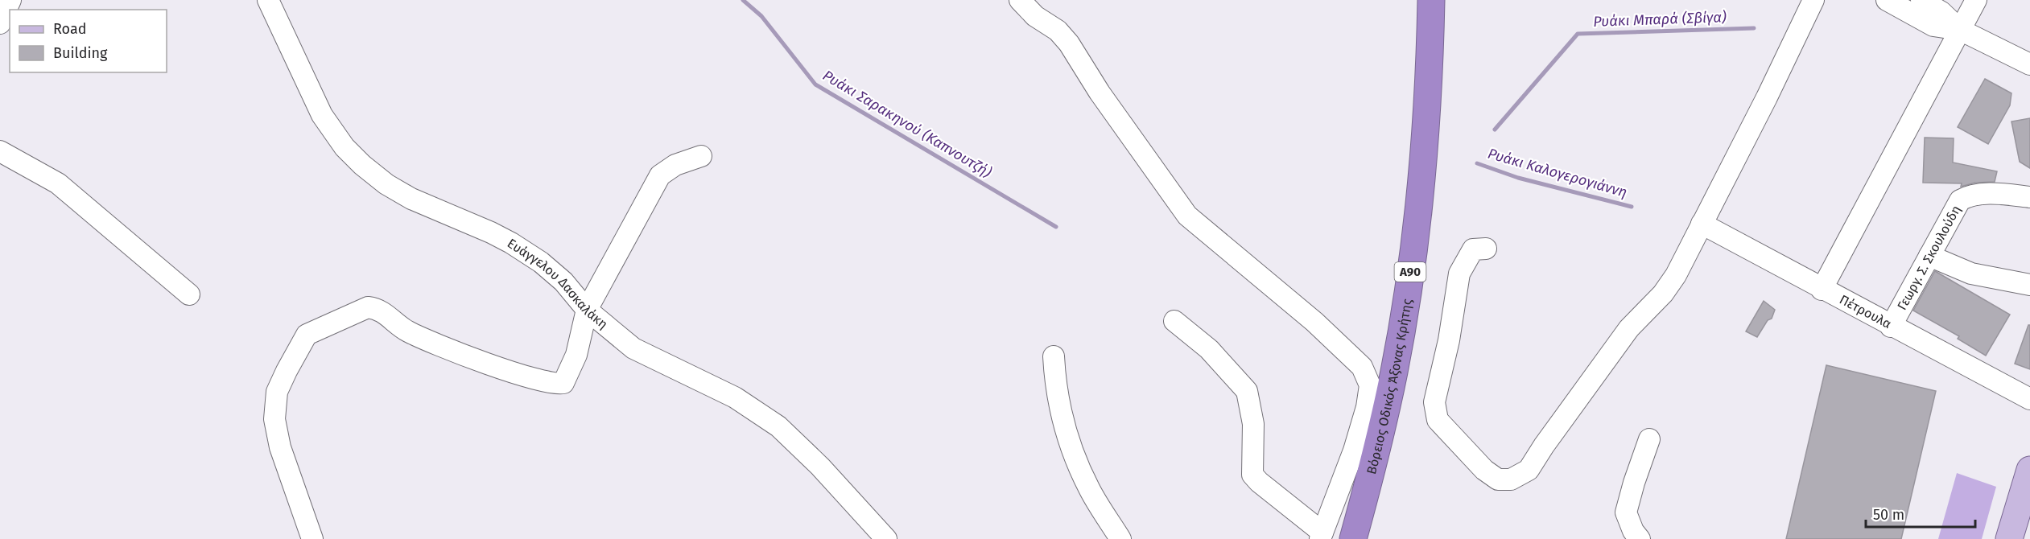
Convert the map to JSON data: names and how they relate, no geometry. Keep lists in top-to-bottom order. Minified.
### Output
{"streets":{"highway":["Α90","Βόρειος Οδικός Άξονας Κρήτης"],"street":["Γεωργ. Σ. Σκουλούδη","Ευάγγελου Δασκαλάκη","Πέτρουλα"]},"crossings":[["Γεωργ. Σ. Σκουλούδη","Πέτρουλα"]],"water":["Ρυάκι Μπαρά (Σβίγα)","Ρυάκι Σαρακηνού (Καπνουτζή)","Ρυάκι Καλογερογιάννη"],"legend":["Road","Building"],"scale_bar":"50 m"}
